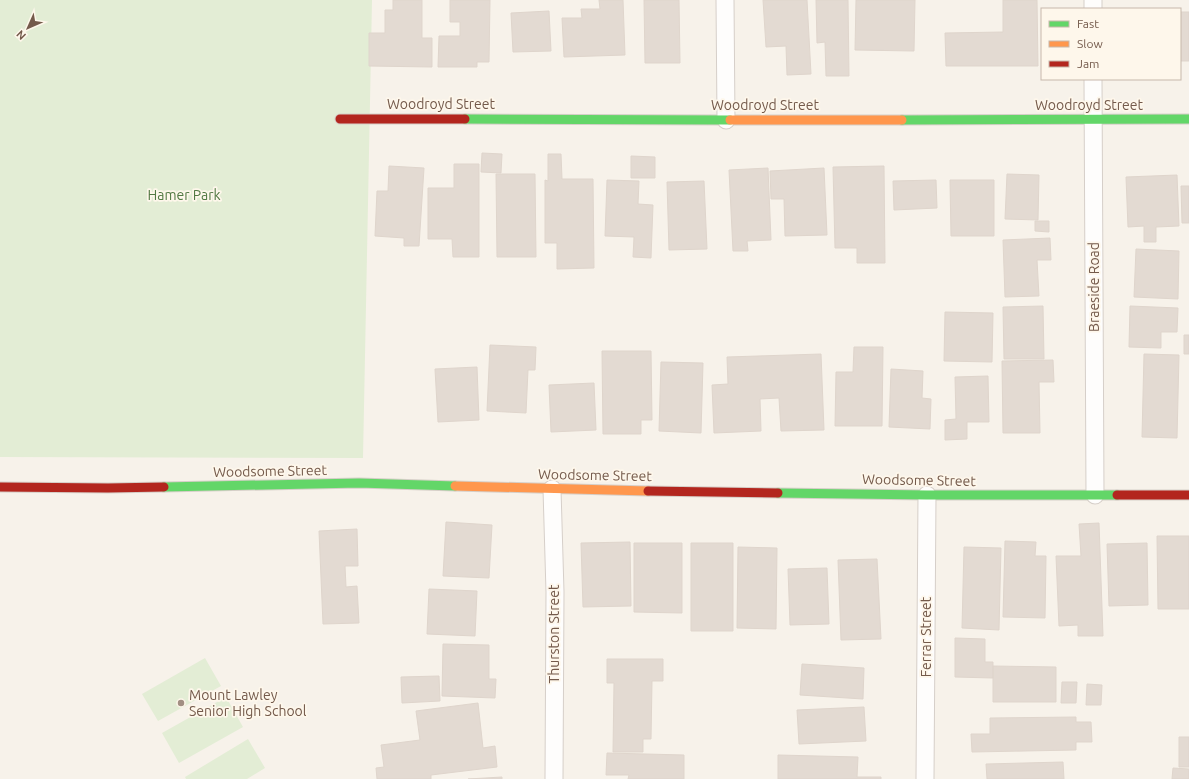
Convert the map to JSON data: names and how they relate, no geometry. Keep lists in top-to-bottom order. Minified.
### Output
{"streets":{"street":["Woodroyd Street","Braeside Road","Woodsome Street","Thurston Street","Ferrar Street"]},"crossings":[["Woodroyd Street","Braeside Road"],["Braeside Road","Woodsome Street"],["Woodsome Street","Thurston Street"],["Woodsome Street","Ferrar Street"]],"parks":["Hamer Park"],"places":["Mount Lawley Senior High School"],"legend":["Fast","Slow","Jam"],"north":"bottom left"}
